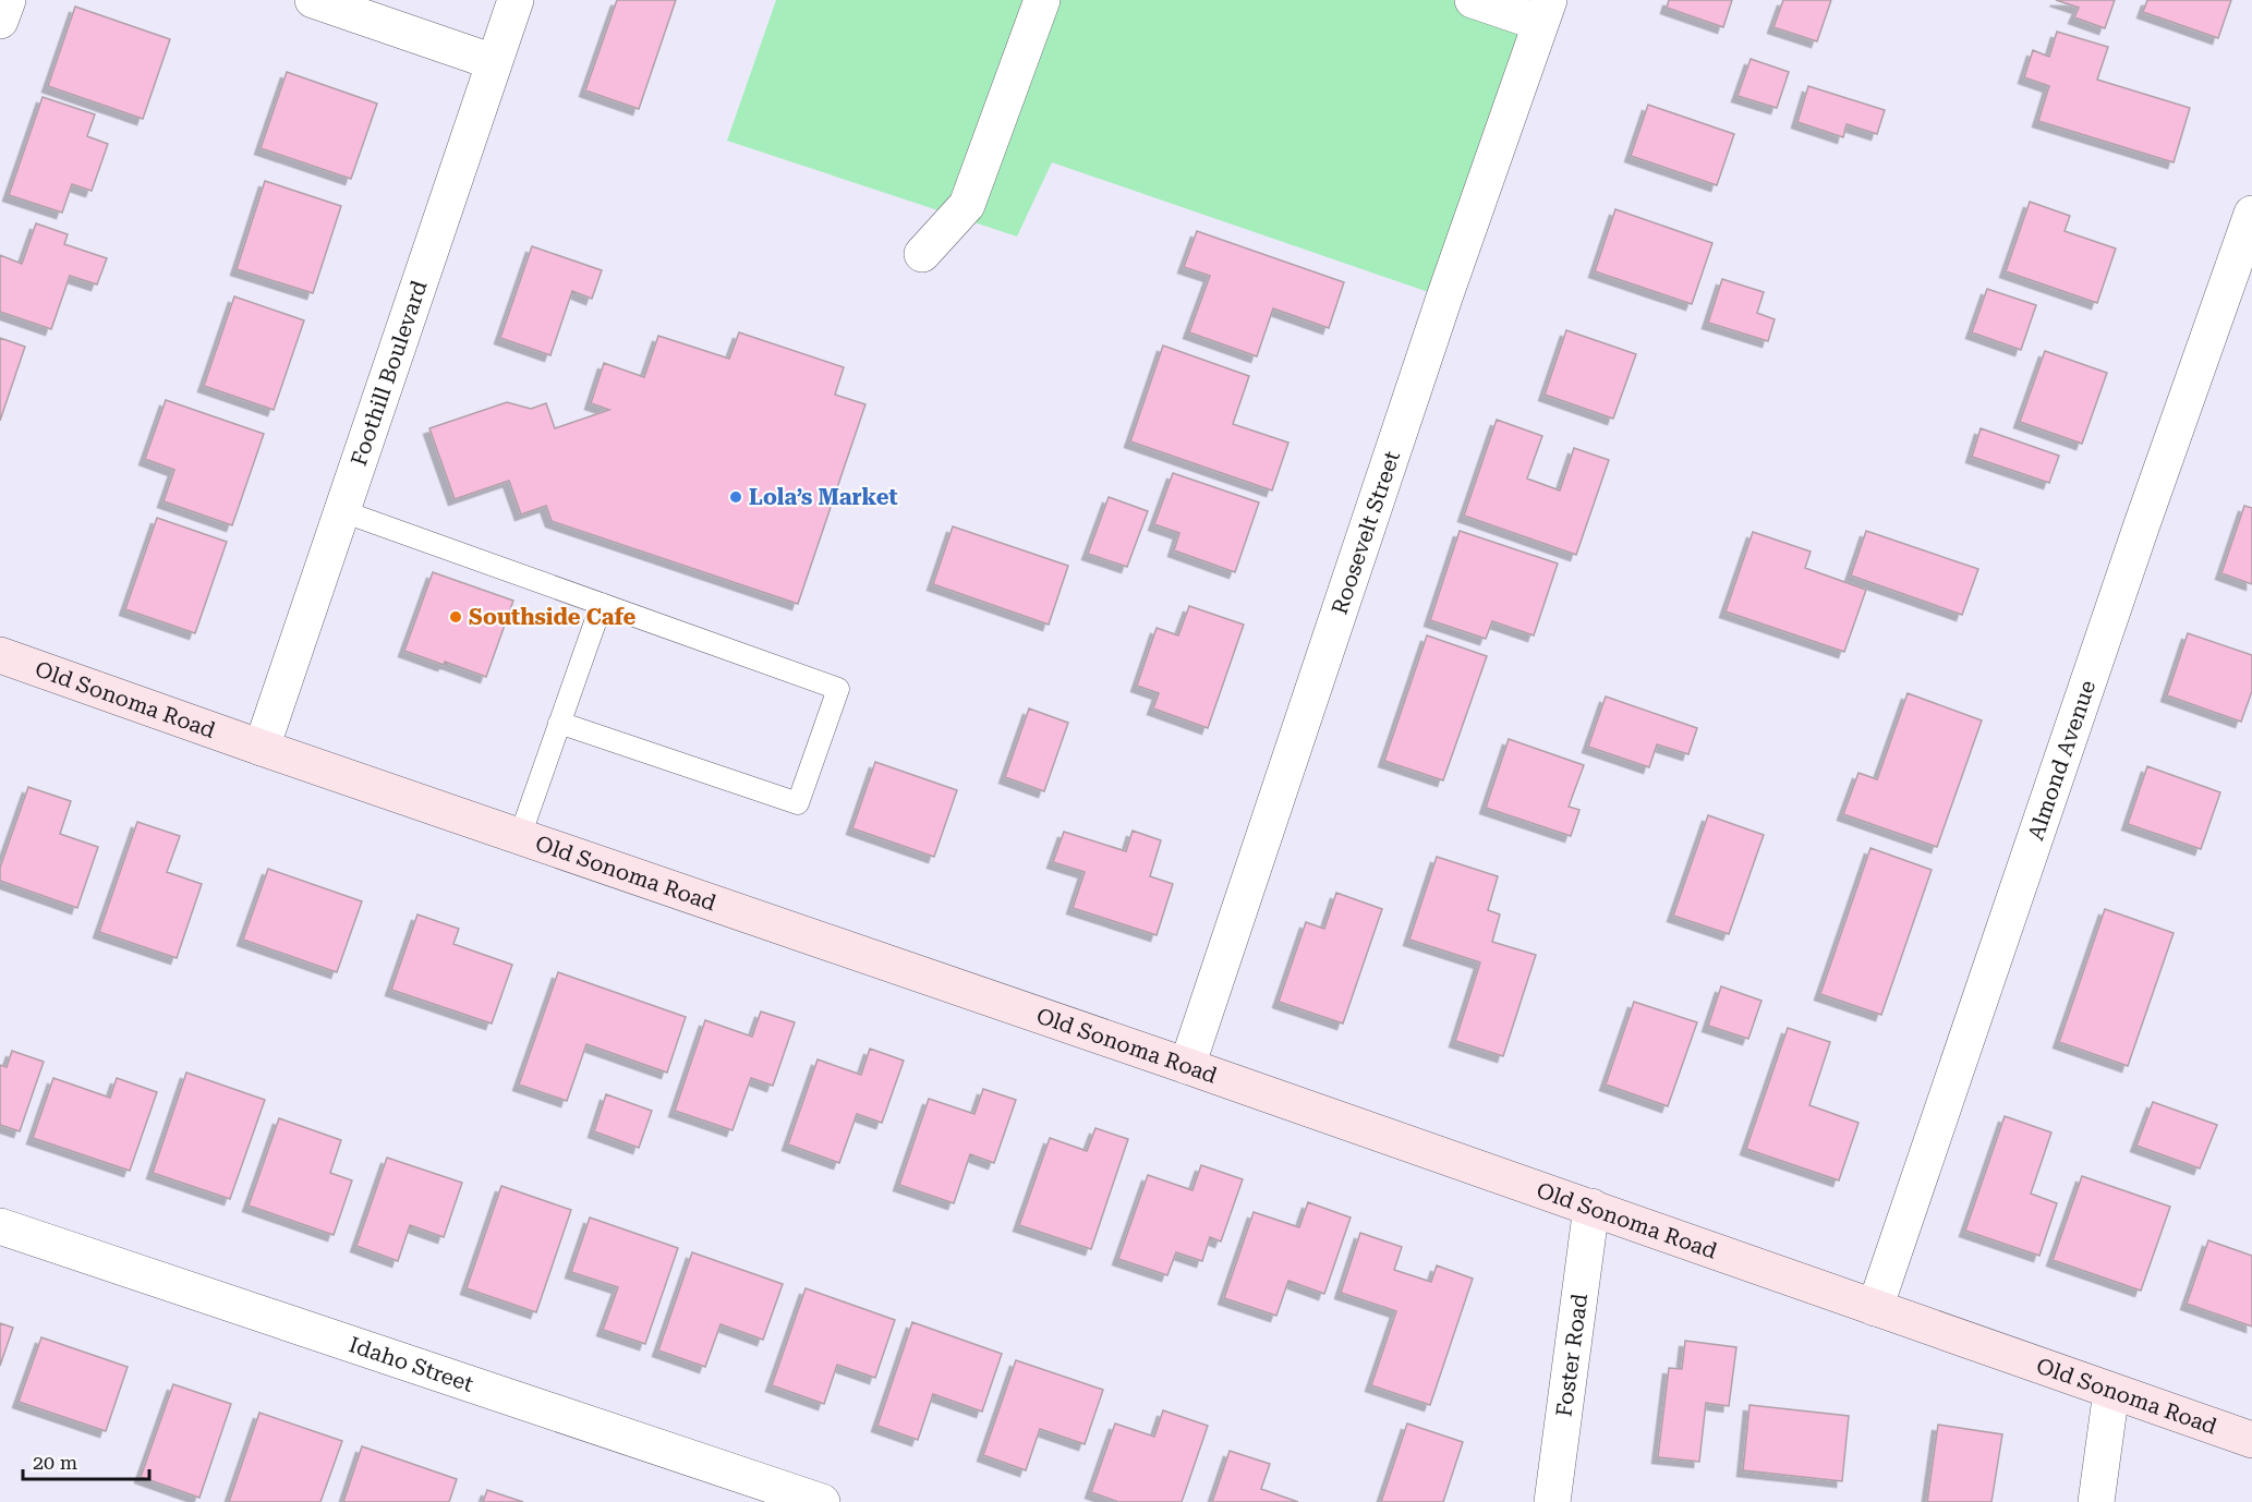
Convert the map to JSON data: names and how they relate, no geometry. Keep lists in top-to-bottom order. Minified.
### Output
{"streets":{"main road":["Old Sonoma Road"],"street":["Foothill Boulevard","Roosevelt Street","Almond Avenue","Foster Road","Idaho Street"]},"crossings":[["Foothill Boulevard","Old Sonoma Road"],["Roosevelt Street","Old Sonoma Road"],["Old Sonoma Road","Almond Avenue"],["Old Sonoma Road","Foster Road"]],"places":["Lola’s Market","Southside Cafe"],"scale_bar":"20 m"}
